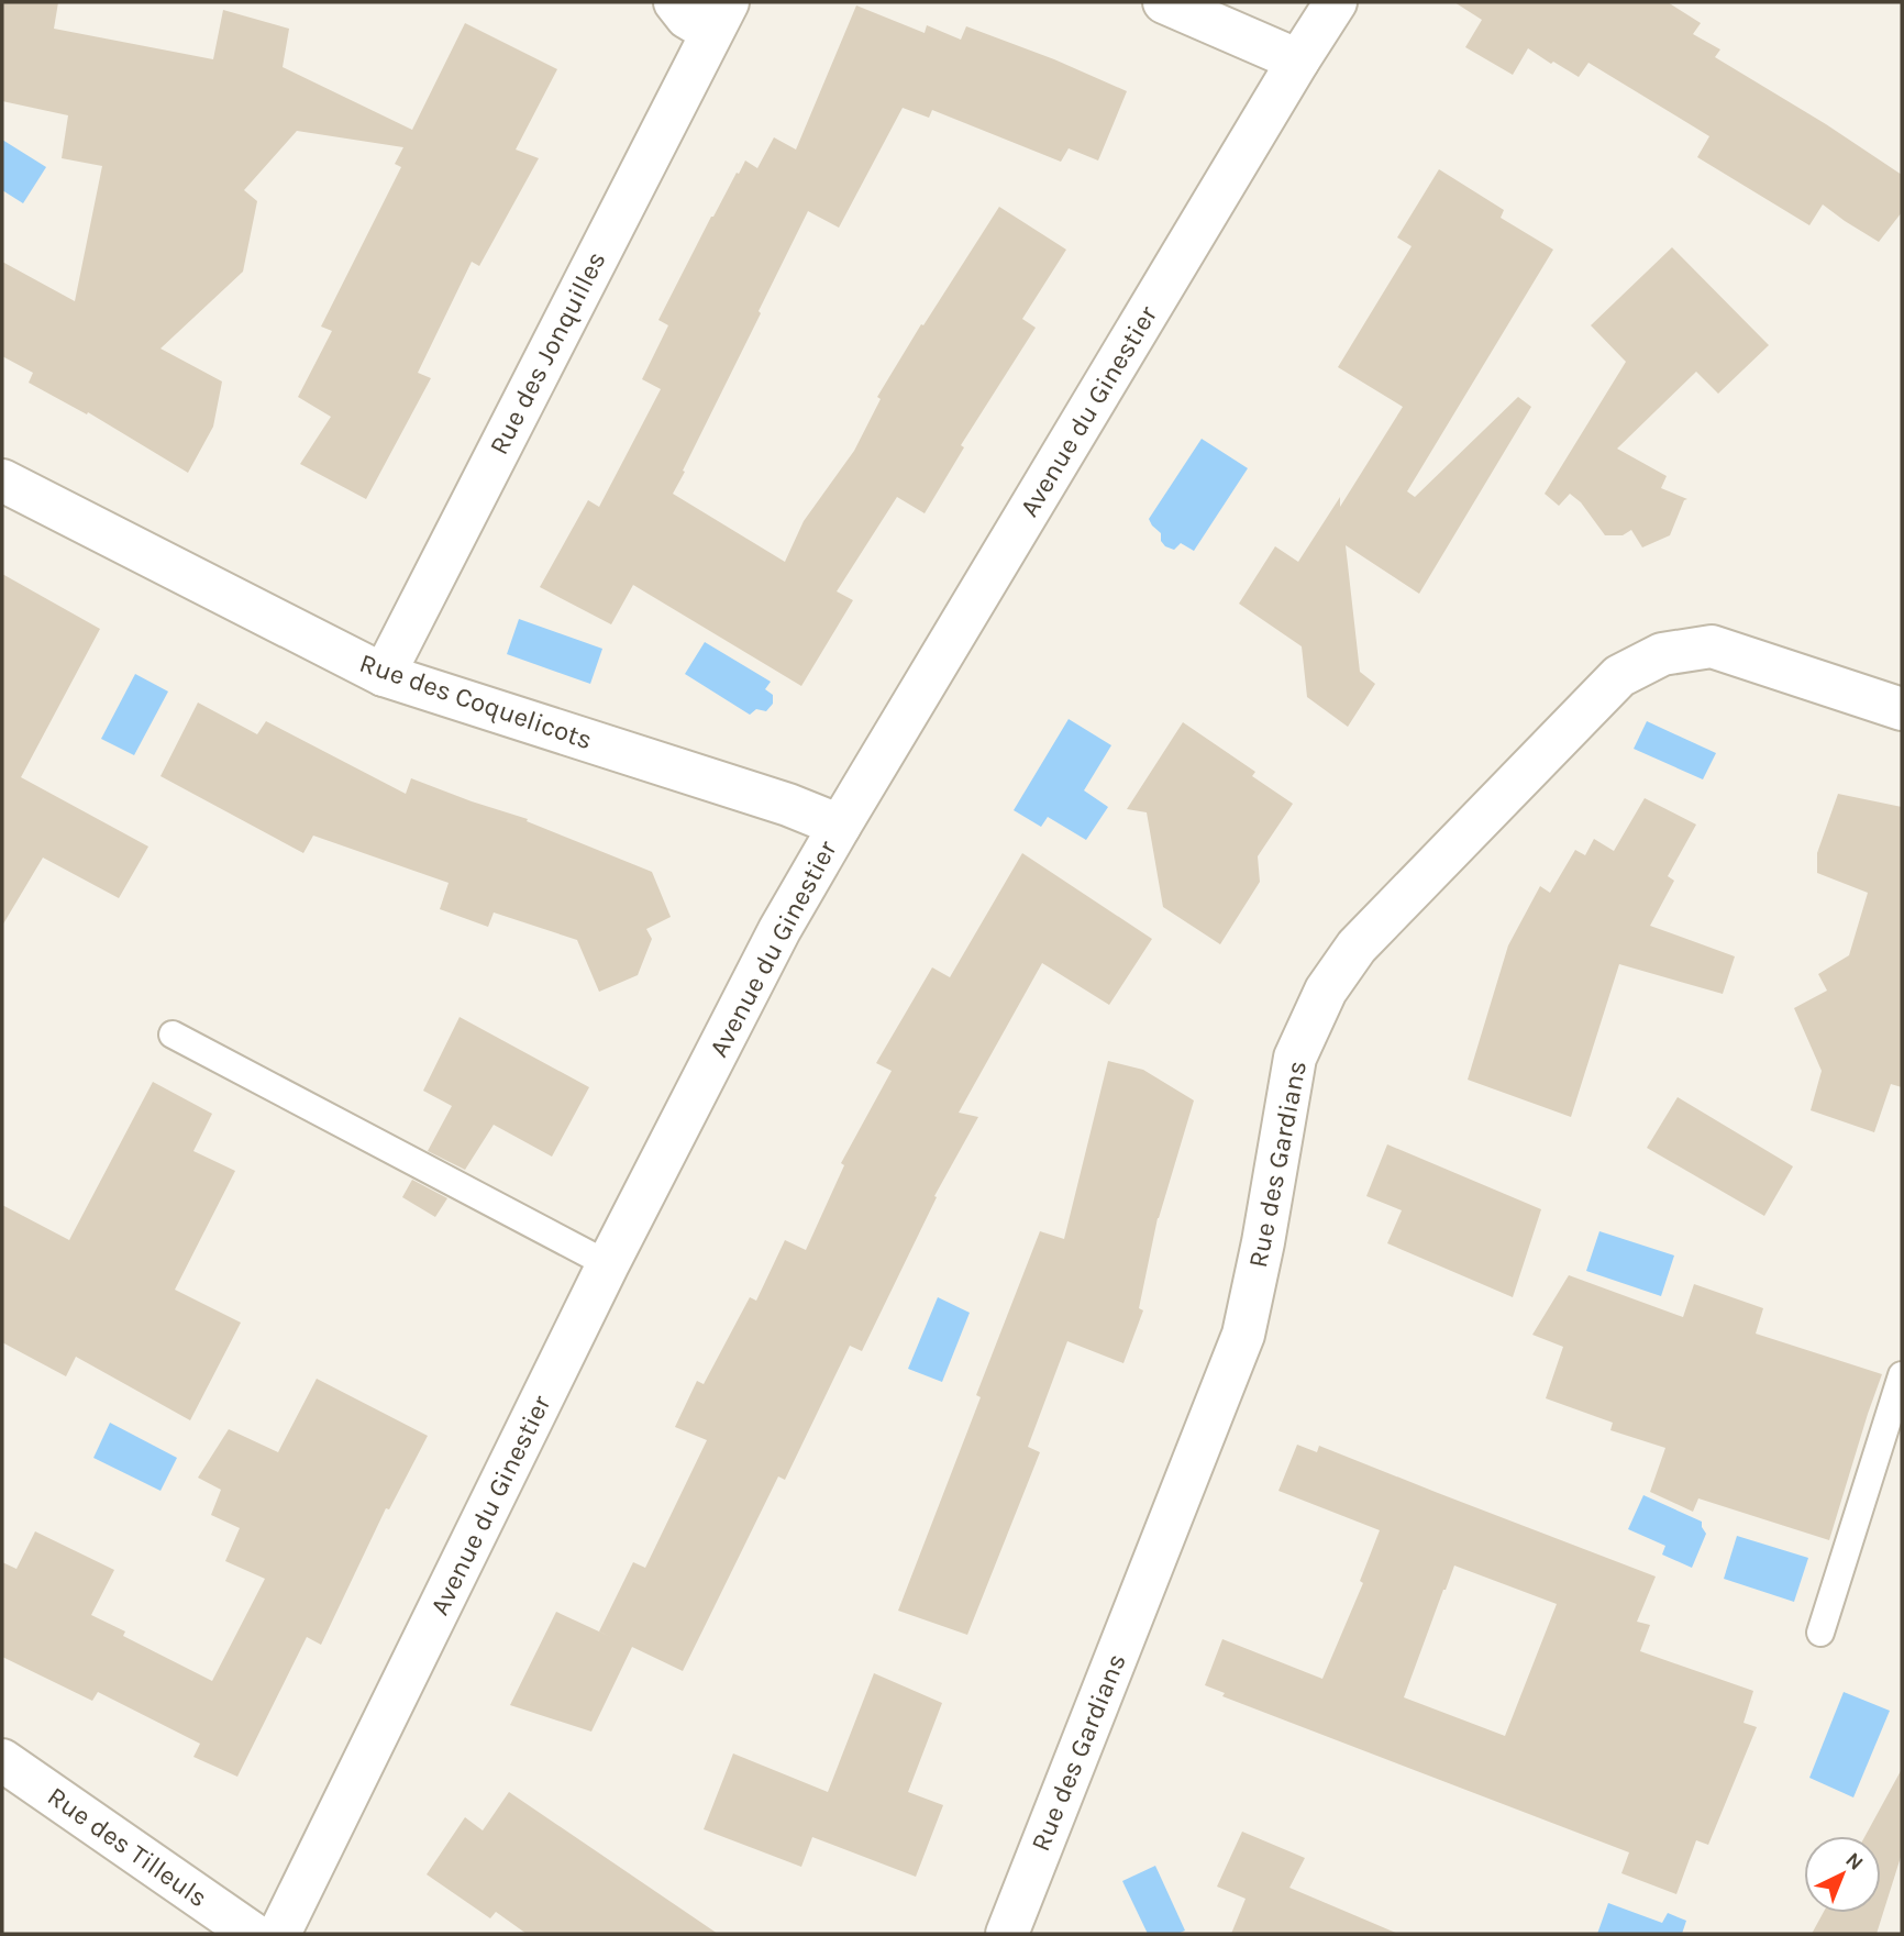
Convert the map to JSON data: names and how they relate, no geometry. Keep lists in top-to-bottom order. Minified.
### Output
{"streets":{"street":["Rue des Jonquilles","Avenue du Ginestier","Rue des Coquelicots","Rue des Gardians","Rue des Tilleuls"]},"crossings":[["Rue des Jonquilles","Rue des Coquelicots"],["Avenue du Ginestier","Rue des Coquelicots"]],"north":"top right"}
